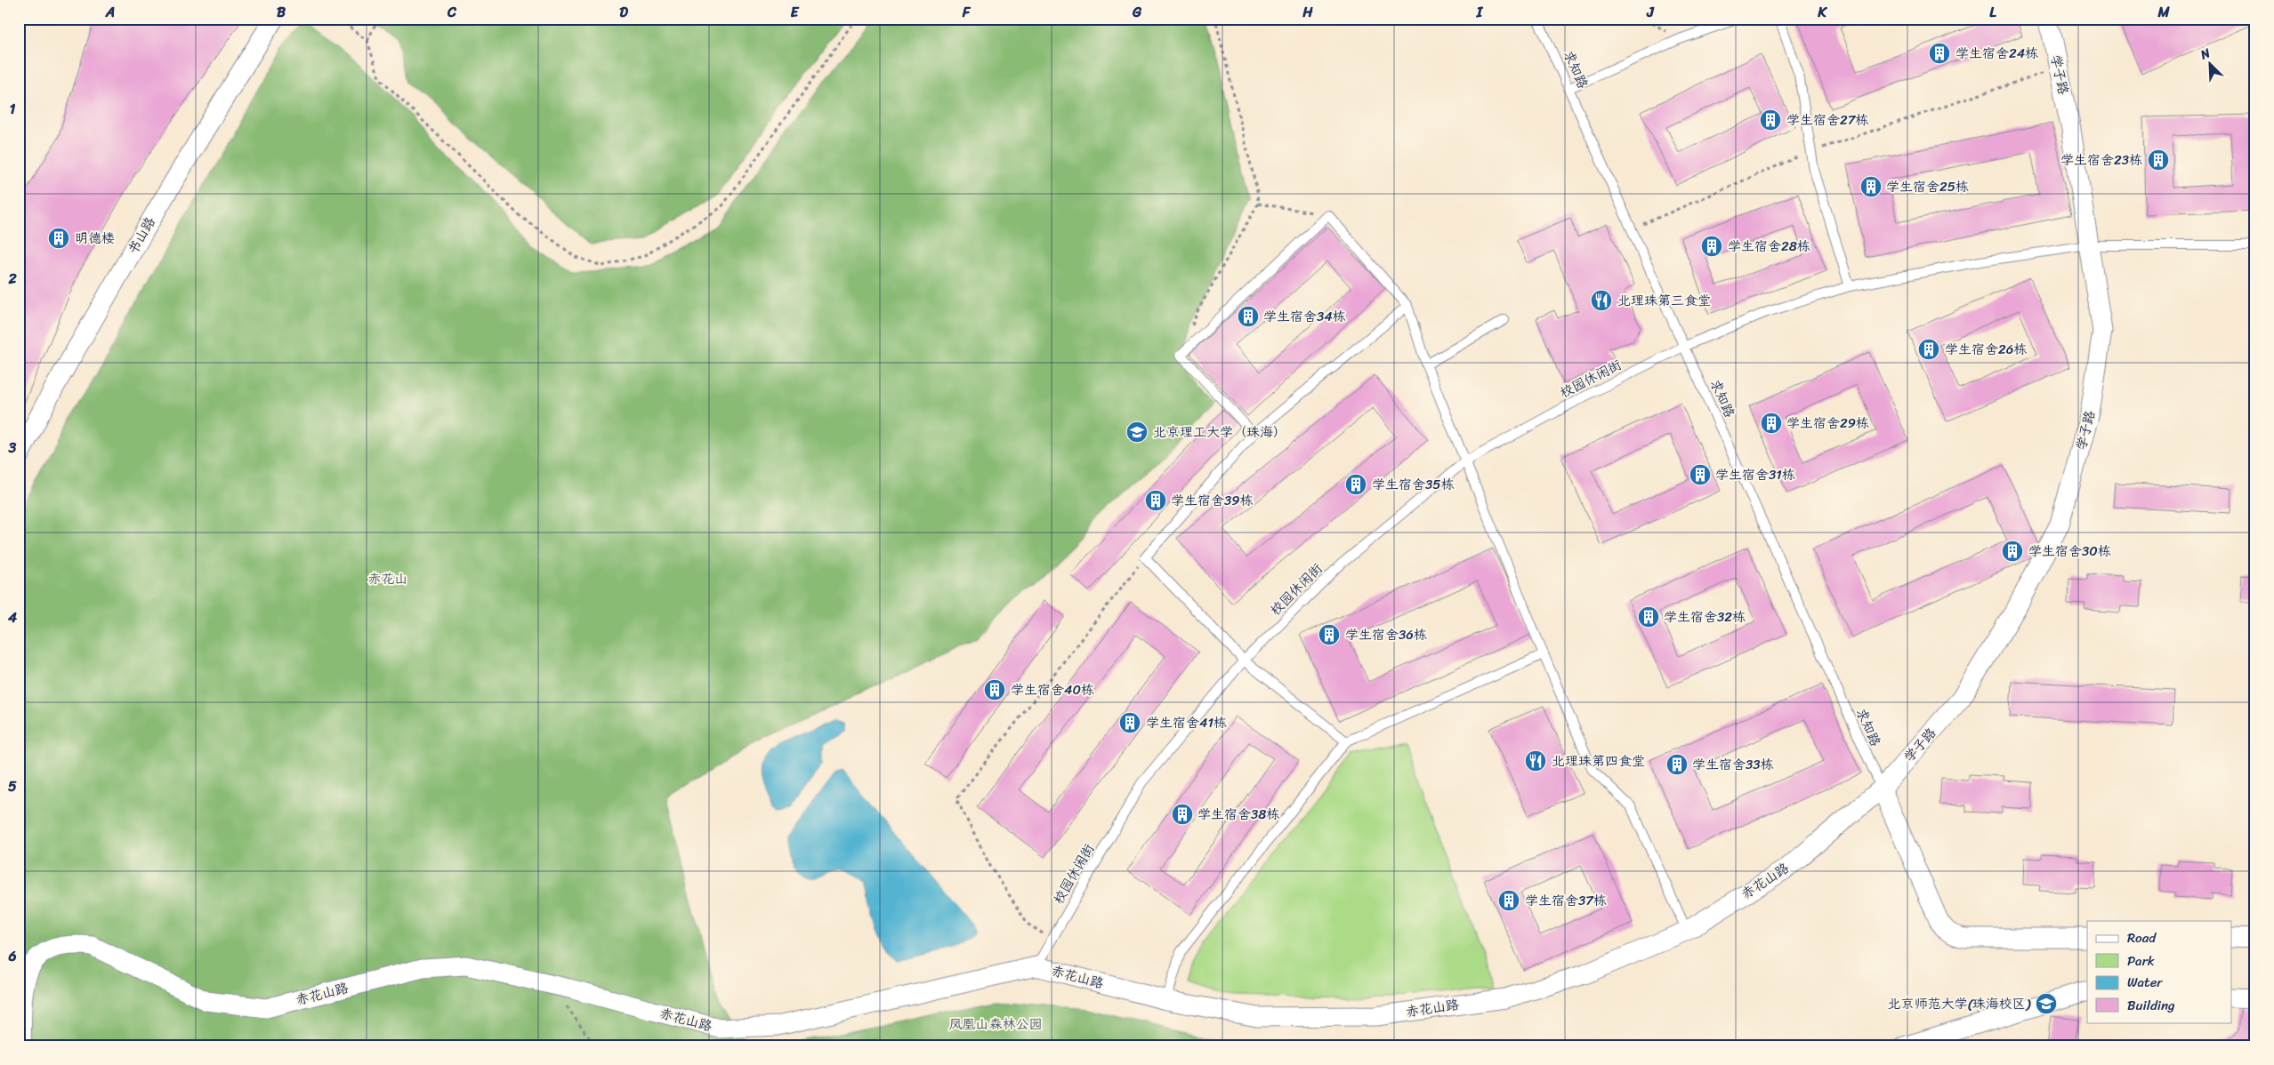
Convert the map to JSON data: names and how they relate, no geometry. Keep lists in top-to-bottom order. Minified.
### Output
{"streets":{"street":["学子路","书山路","赤花山路"],"lane":["求知路","校园休闲街"]},"crossings":[["求知路","学子路"],["求知路","校园休闲街"],["求知路","赤花山路"],["学子路","校园休闲街"],["学子路","赤花山路"],["校园休闲街","赤花山路"]],"parks":["赤花山","凤凰山森林公园"],"places":{"building":["学生宿舍24栋","学生宿舍27栋","学生宿舍23栋","学生宿舍25栋","明德楼","学生宿舍28栋","学生宿舍34栋","学生宿舍26栋","学生宿舍29栋","学生宿舍31栋","学生宿舍35栋","学生宿舍39栋","学生宿舍30栋","学生宿舍32栋","学生宿舍36栋","学生宿舍40栋","学生宿舍41栋","学生宿舍33栋","学生宿舍38栋","学生宿舍37栋"],"restaurant":["北理珠第三食堂","北理珠第四食堂"],"school or university":["北京理工大学（珠海）","北京师范大学(珠海校区)"]},"legend":["Road","Park","Water","Building"],"north":"top left","grid":{"columns":["A","B","C","D","E","F","G","H","I","J","K","L","M"],"rows":["1","2","3","4","5","6"]}}
